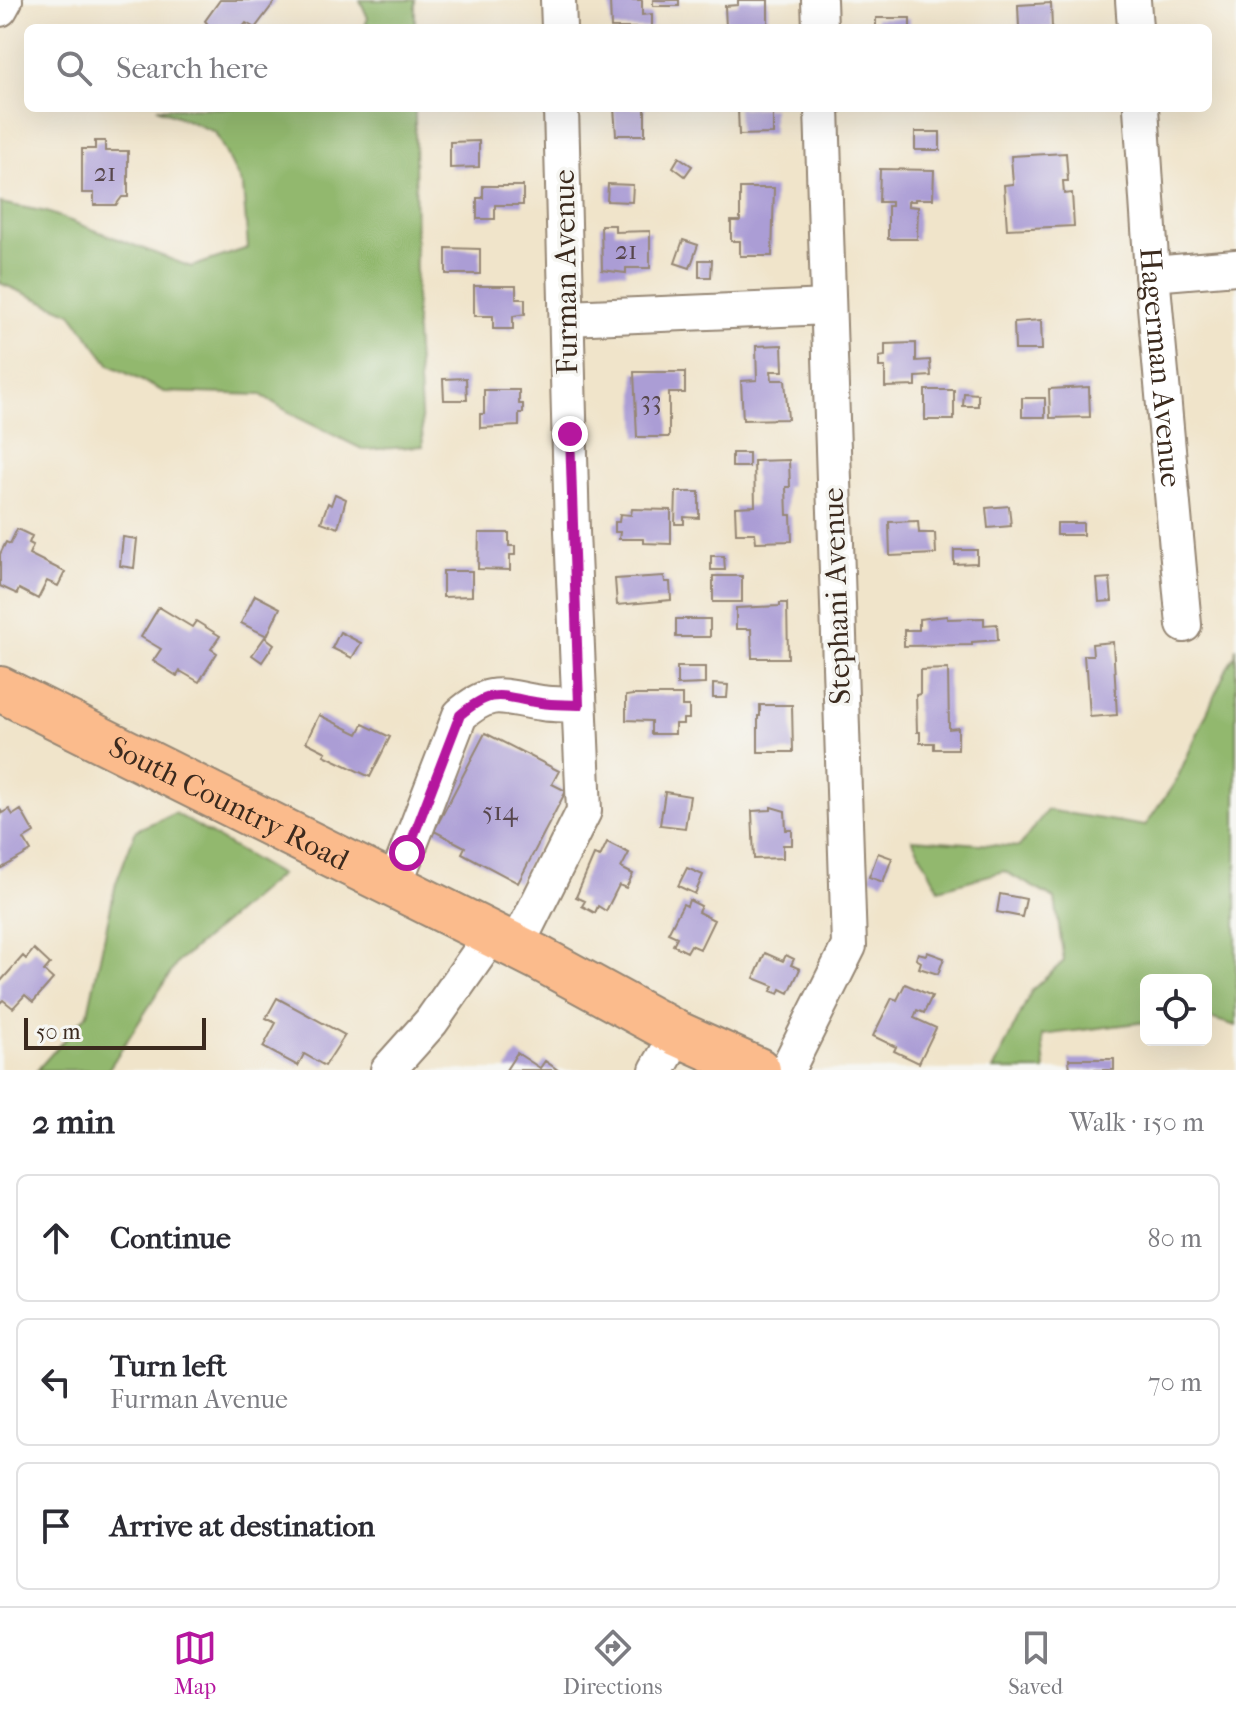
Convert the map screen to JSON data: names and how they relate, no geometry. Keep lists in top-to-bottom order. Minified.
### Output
{"streets":{"main road":["South Country Road"],"street":["Furman Avenue","Hagerman Avenue","Stephani Avenue"]},"crossings":[["Furman Avenue","South Country Road"]],"house_numbers":["21","21","33","514"],"scale_bar":"50 m","page":{"search":"Search here","scale":"50 m","heading":["2 min","Walk · 150 m"],"list":[["Continue","80 m"],["Turn left","Furman Avenue","70 m"],"Arrive at destination"],"nav":["Map","Directions","Saved"]}}
